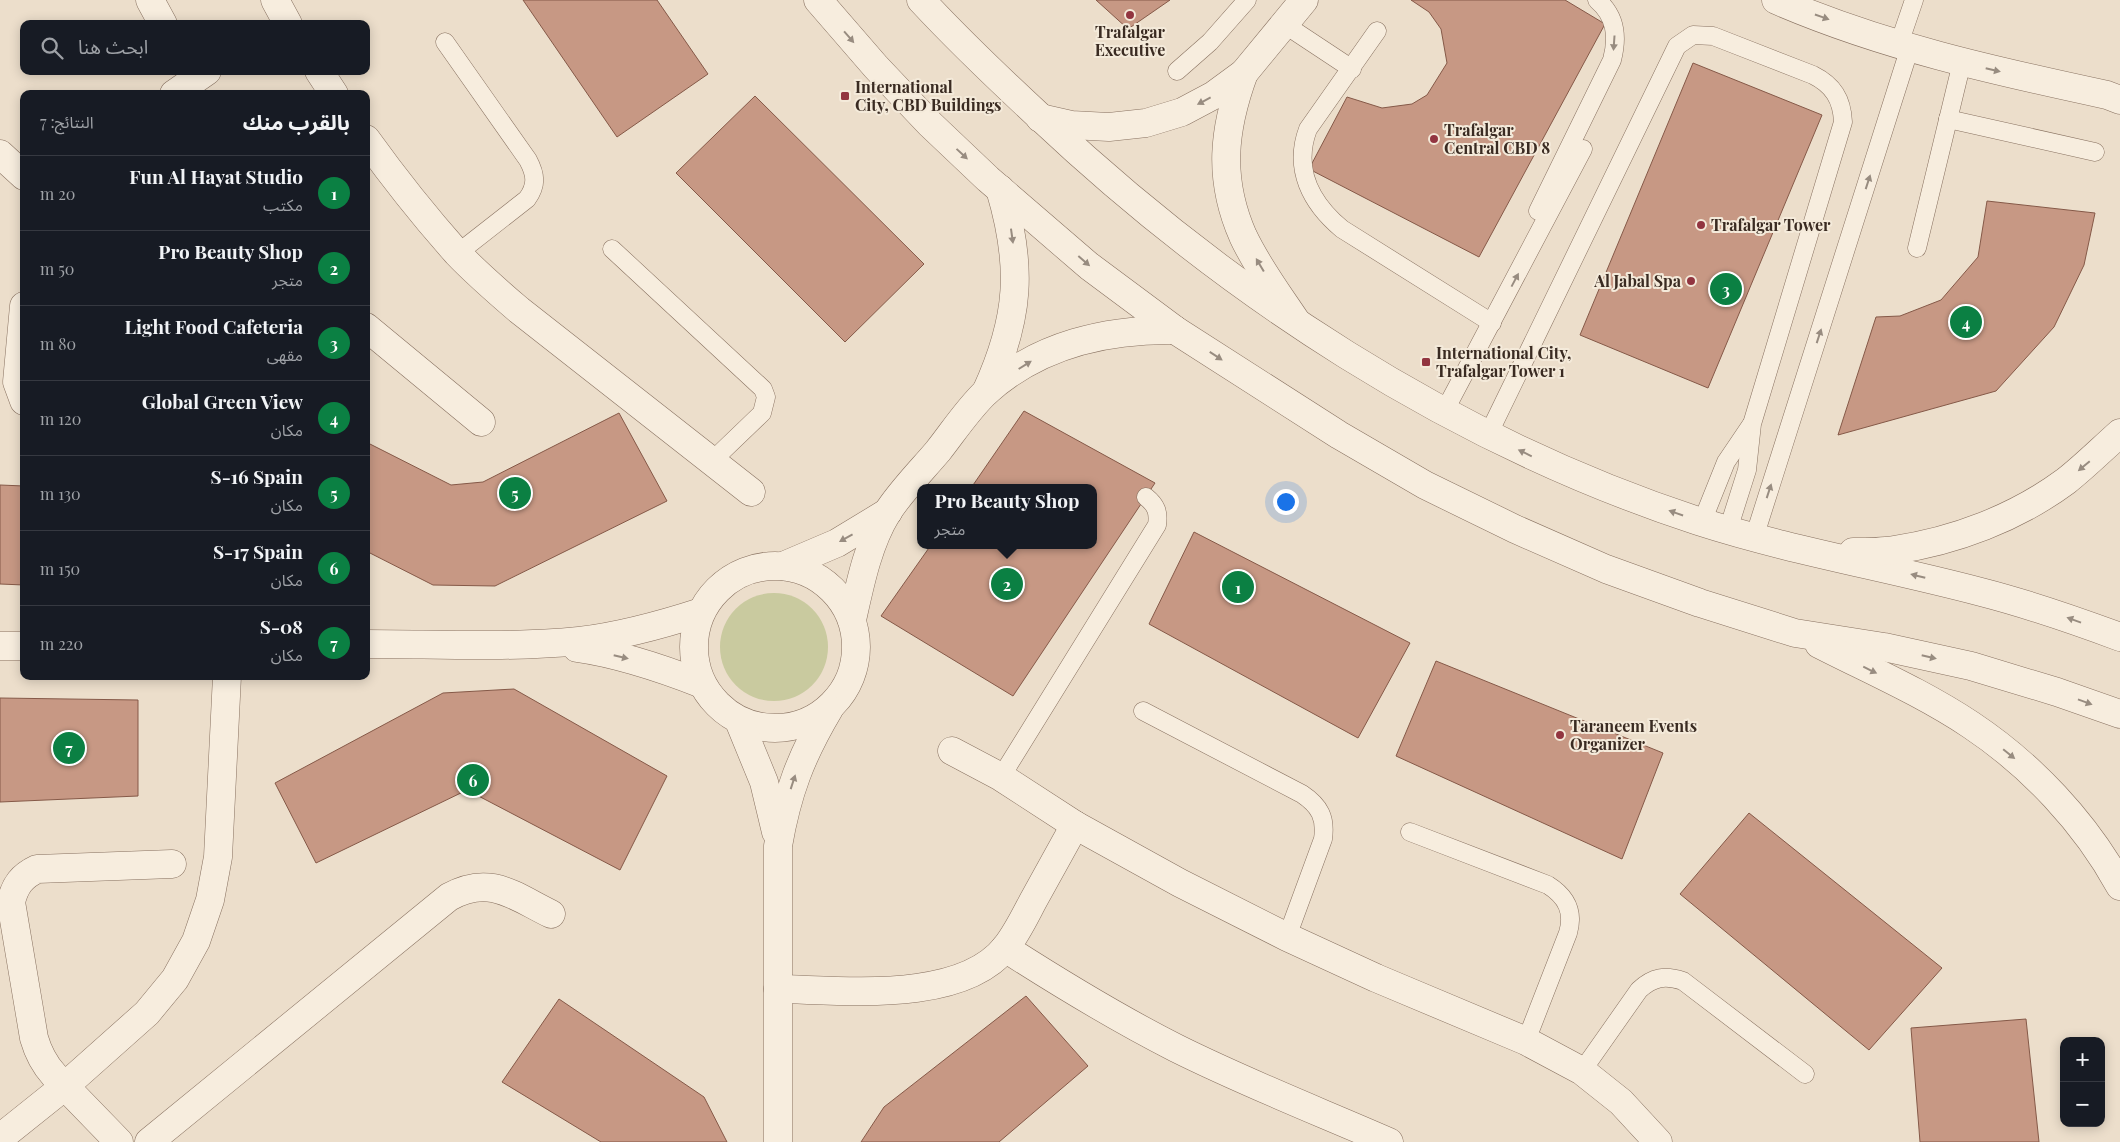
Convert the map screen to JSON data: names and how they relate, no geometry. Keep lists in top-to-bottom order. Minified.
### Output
{"places":{"other":["Trafalgar Executive","Trafalgar Central CBD 8","Trafalgar Tower","Al Jabal Spa","Taraneem Events Organizer"],"transit":["International City, CBD Buildings","International City, Trafalgar Tower 1"]},"page":{"search":"ابحث هنا","heading":["بالقرب منك","النتائج: 7"],"list":[{"mark":"1","name":"Fun Al Hayat Studio","note":"مكتب","value":"20 m"},{"mark":"2","name":"Pro Beauty Shop","note":"متجر","value":"50 m"},{"mark":"3","name":"Light Food Cafeteria","note":"مقهى","value":"80 m"},{"mark":"4","name":"Global Green View","note":"مكان","value":"120 m"},{"mark":"5","name":"S-16 Spain","note":"مكان","value":"130 m"},{"mark":"6","name":"S-17 Spain","note":"مكان","value":"150 m"},{"mark":"7","name":"S-08","note":"مكان","value":"220 m"}],"pins":["3","4","5","2","1","7","6"],"popup":["Pro Beauty Shop","متجر"],"map_buttons":["+","−"]}}
